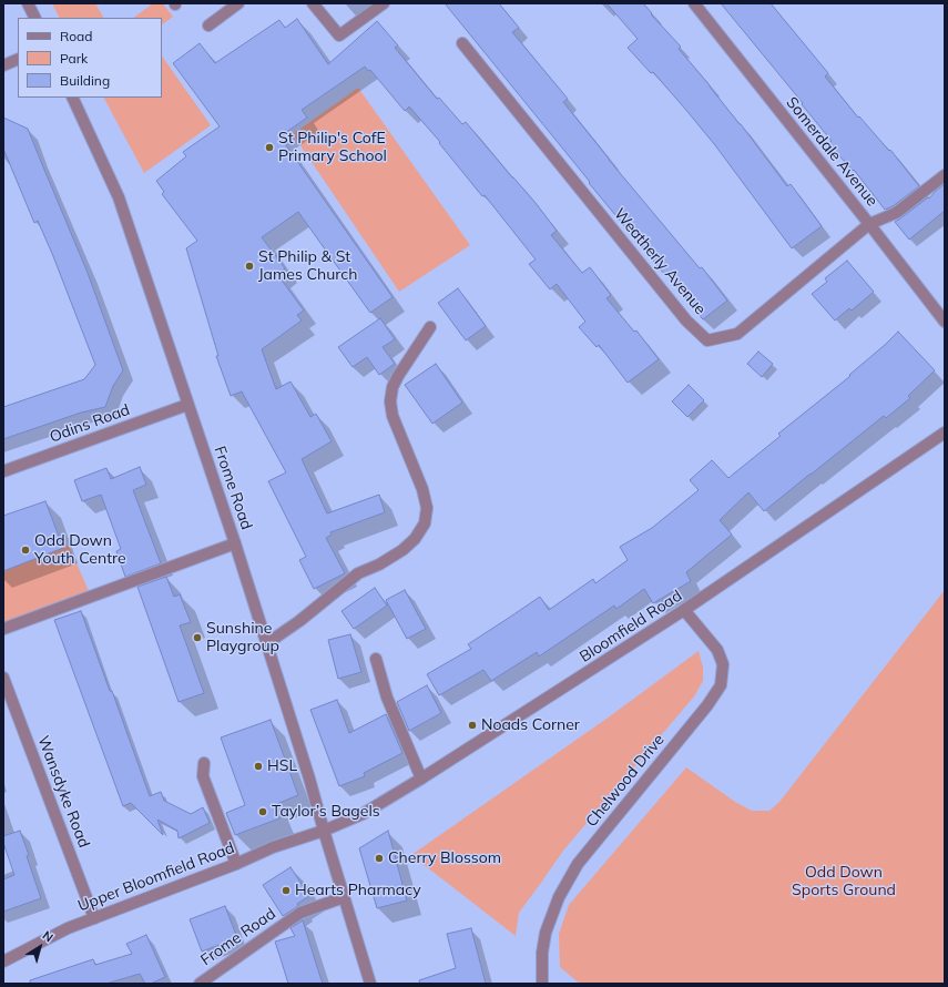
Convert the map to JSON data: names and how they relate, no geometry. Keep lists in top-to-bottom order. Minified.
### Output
{"streets":{"street":["Somerdale Avenue","Weatherly Avenue","Odins Road","Frome Road","Bloomfield Road","Chelwood Drive","Wansdyke Road","Upper Bloomfield Road"]},"crossings":[["Somerdale Avenue","Weatherly Avenue"],["Odins Road","Frome Road"],["Frome Road","Bloomfield Road"],["Frome Road","Upper Bloomfield Road"],["Bloomfield Road","Chelwood Drive"],["Bloomfield Road","Upper Bloomfield Road"],["Wansdyke Road","Upper Bloomfield Road"]],"parks":["Odd Down Sports Ground"],"places":["St Philip's CofE Primary School","St Philip & St James Church","Odd Down Youth Centre","Sunshine Playgroup","Noads Corner","HSL","Taylor’s Bagels","Cherry Blossom","Hearts Pharmacy"],"legend":["Road","Park","Building"],"north":"top right"}
